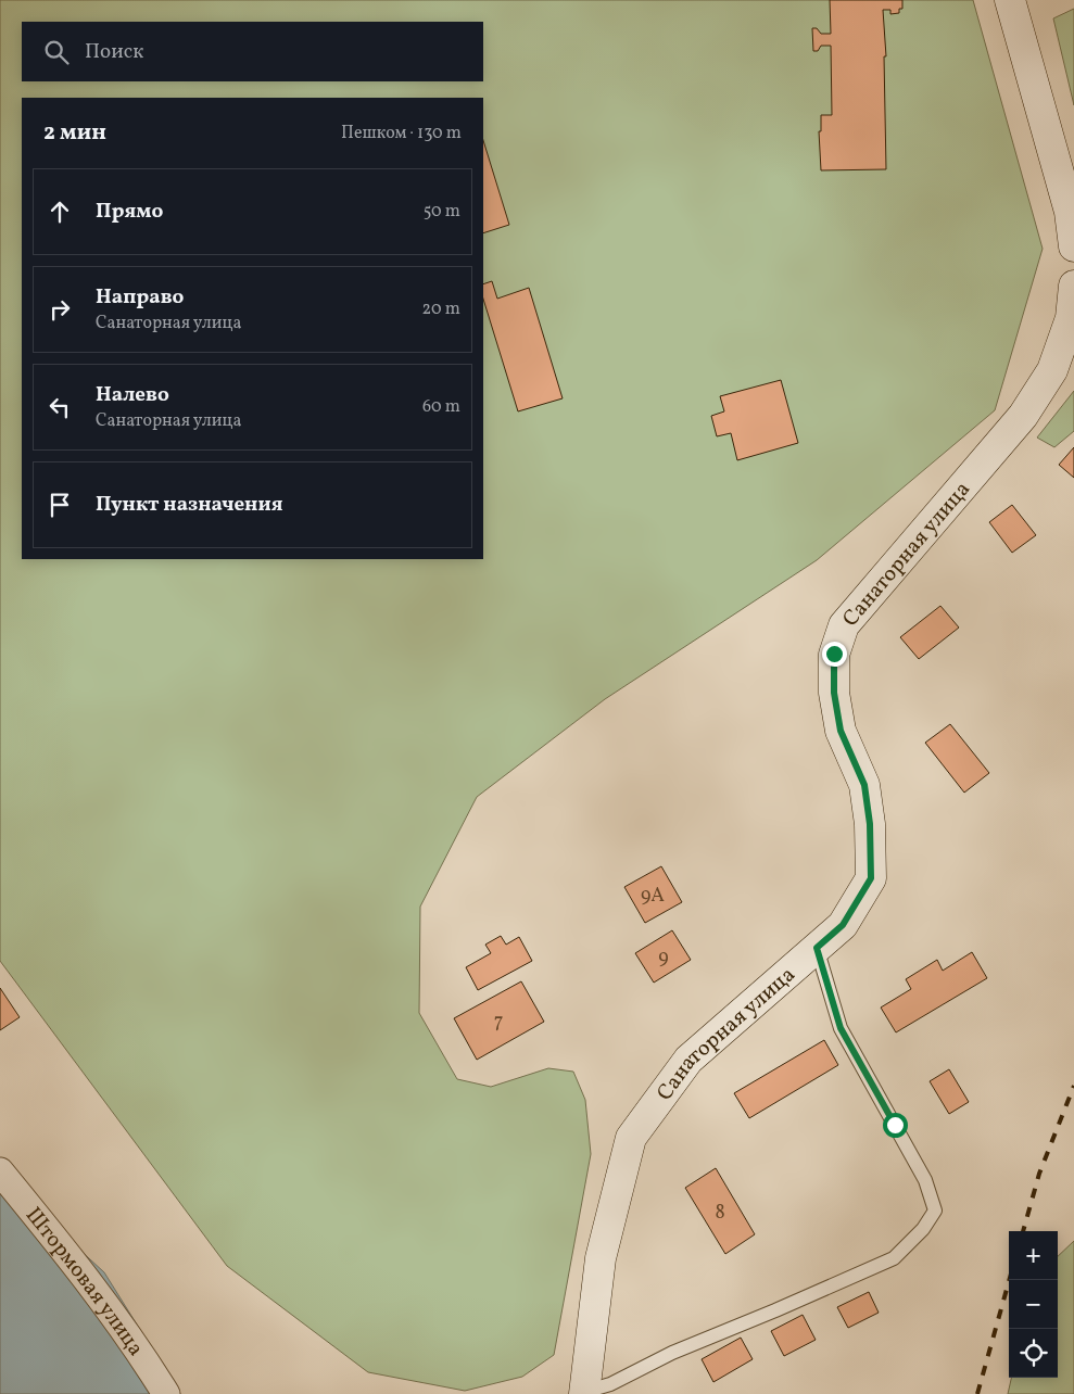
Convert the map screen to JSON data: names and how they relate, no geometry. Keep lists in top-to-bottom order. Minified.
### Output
{"streets":{"main road":["Санаторная улица"],"street":["Штормовая улица"]},"house_numbers":["9А","9","7","8"],"page":{"search":"Поиск","heading":["2 мин","Пешком · 130 m"],"list":[["Прямо","50 m"],["Направо","Санаторная улица","20 m"],["Налево","Санаторная улица","60 m"],"Пункт назначения"],"map_buttons":["+","−"]}}
